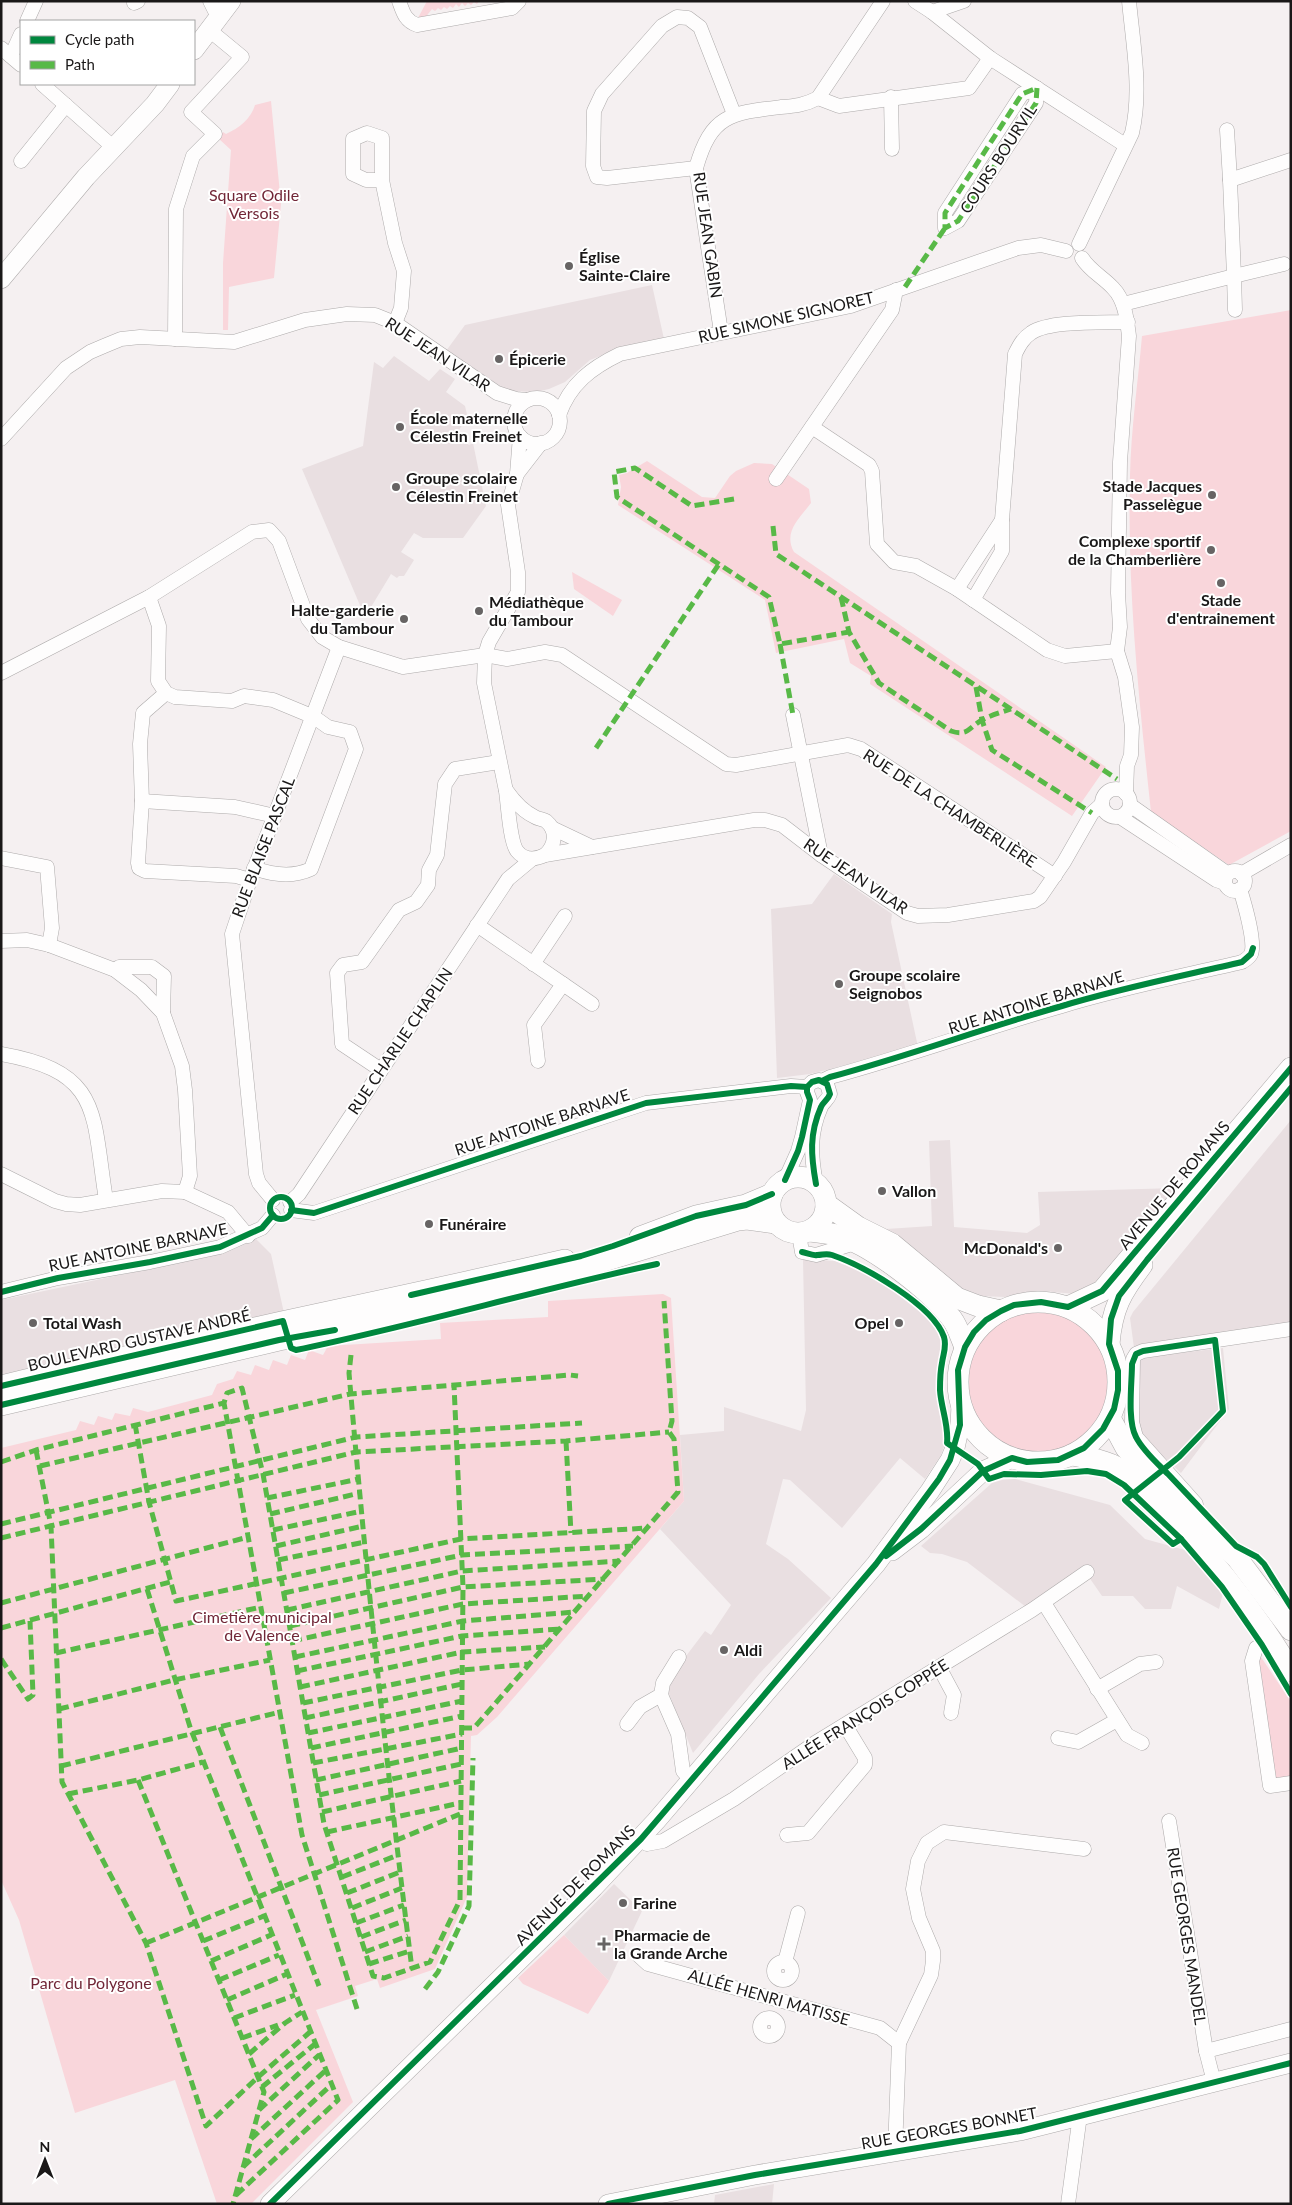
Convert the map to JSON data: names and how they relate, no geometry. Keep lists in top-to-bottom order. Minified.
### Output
{"streets":{"main road":["AVENUE DE ROMANS","BOULEVARD GUSTAVE ANDRÉ","RUE GEORGES BONNET"],"street":["COURS BOURVIL","RUE JEAN GABIN","RUE SIMONE SIGNORET","RUE JEAN VILAR","RUE DE LA CHAMBERLIÈRE","RUE BLAISE PASCAL","RUE ANTOINE BARNAVE","RUE CHARLIE CHAPLIN","ALLÉE FRANÇOIS COPPÉE","RUE GEORGES MANDEL","ALLÉE HENRI MATISSE"]},"crossings":[["RUE JEAN GABIN","RUE SIMONE SIGNORET"],["RUE SIMONE SIGNORET","RUE JEAN VILAR"],["RUE JEAN VILAR","RUE DE LA CHAMBERLIÈRE"],["RUE JEAN VILAR","RUE CHARLIE CHAPLIN"],["RUE DE LA CHAMBERLIÈRE","RUE BLAISE PASCAL"],["RUE BLAISE PASCAL","RUE ANTOINE BARNAVE"],["RUE BLAISE PASCAL","RUE CHARLIE CHAPLIN"],["RUE ANTOINE BARNAVE","RUE CHARLIE CHAPLIN"],["AVENUE DE ROMANS","BOULEVARD GUSTAVE ANDRÉ"],["AVENUE DE ROMANS","ALLÉE FRANÇOIS COPPÉE"],["RUE GEORGES MANDEL","RUE GEORGES BONNET"]],"parks":["Square Odile Versois","Cimetière municipal de Valence","Parc du Polygone"],"places":{"other":["Église Sainte-Claire","Épicerie","École maternelle Célestin Freinet","Groupe scolaire Célestin Freinet","Stade Jacques Passelègue","Complexe sportif de la Chamberlière","Stade d'entrainement","Médiathèque du Tambour","Halte-garderie du Tambour","Groupe scolaire Seignobos","Vallon","Funéraire","McDonald's","Total Wash","Opel","Aldi","Farine"],"health":["Pharmacie de la Grande Arche"]},"legend":["Cycle path","Path"],"north":"top"}
